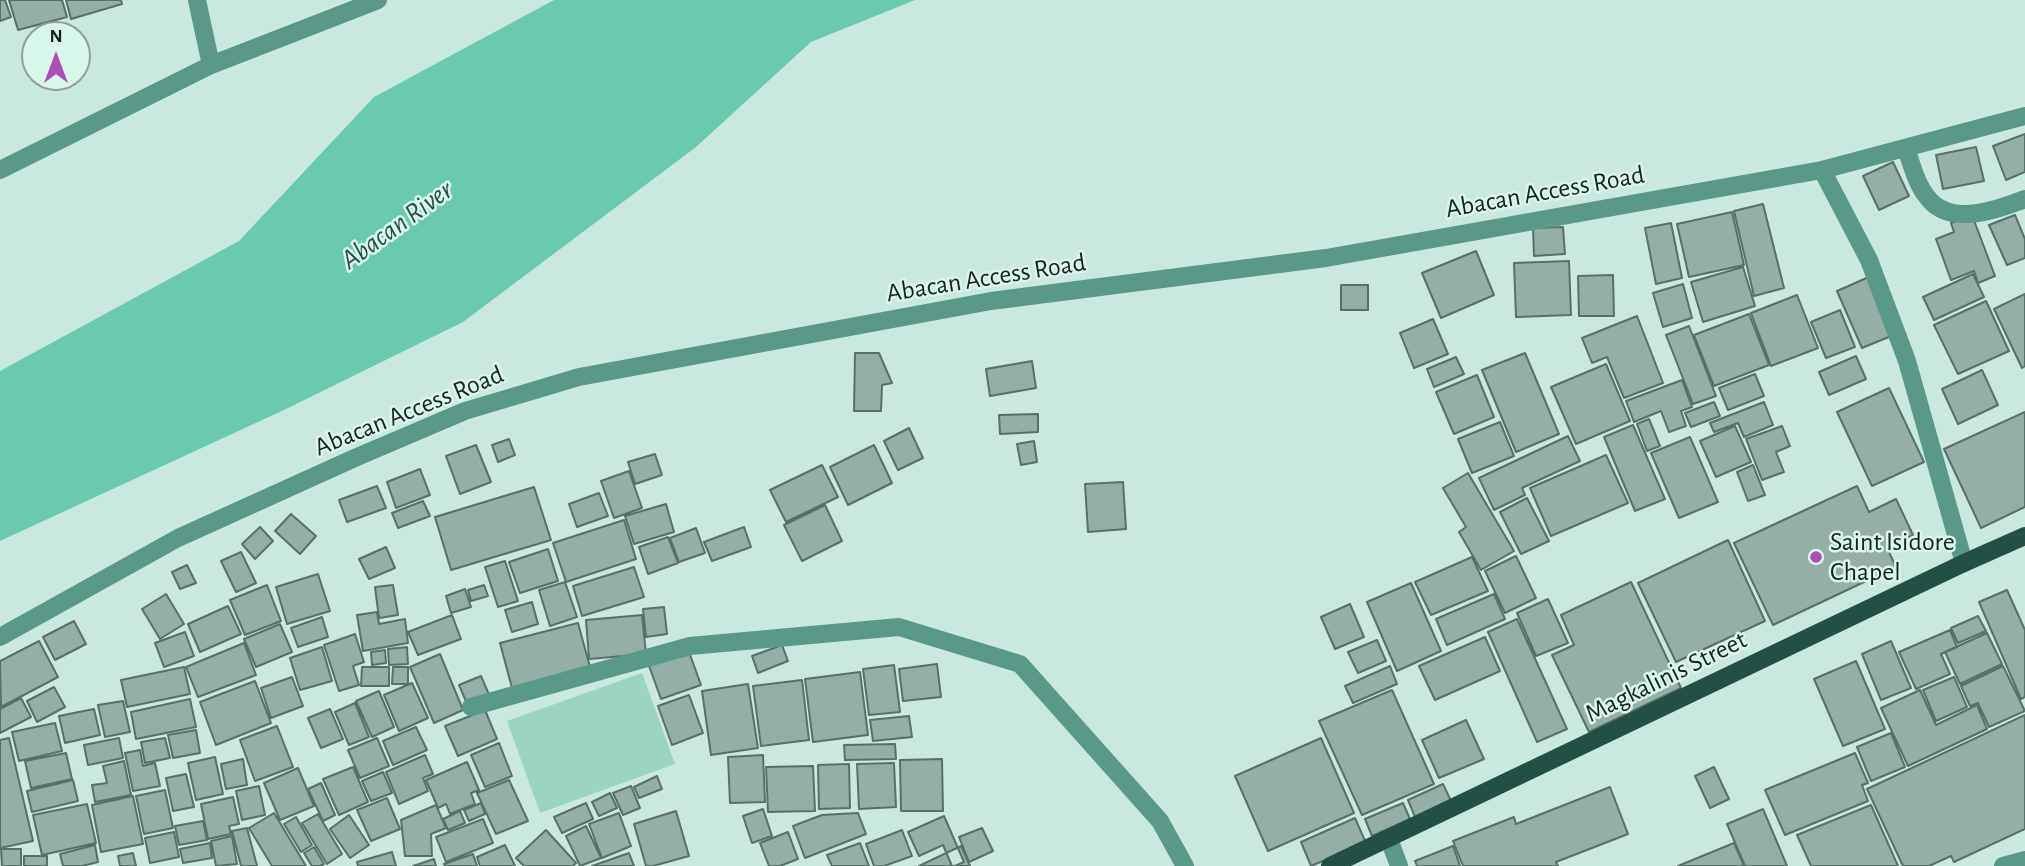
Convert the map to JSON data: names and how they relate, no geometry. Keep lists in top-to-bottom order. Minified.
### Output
{"streets":{"main road":["Magkalinis Street"],"street":["Abacan Access Road"]},"water":["Abacan River"],"places":["Saint Isidore Chapel"],"north":"top"}
